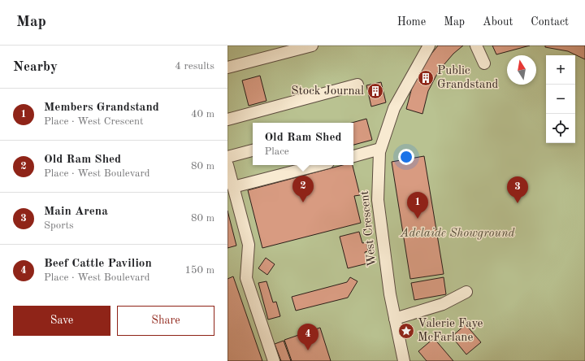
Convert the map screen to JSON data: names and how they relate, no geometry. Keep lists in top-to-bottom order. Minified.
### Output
{"streets":{"street":["West Crescent"]},"parks":["Adelaide Showground"],"places":{"building":["Public Grandstand","Stock Journal"],"place":["Valerie Faye McFarlane"]},"north":"top","page":{"header":"Map","nav":["Home","Map","About","Contact"],"heading":["Nearby","4 results"],"map_buttons":["+","−"],"list":[{"mark":"1","name":"Members Grandstand","note":"Place · West Crescent","value":"40 m"},{"mark":"2","name":"Old Ram Shed","note":"Place · West Boulevard","value":"80 m"},{"mark":"3","name":"Main Arena","note":"Sports","value":"80 m"},{"mark":"4","name":"Beef Cattle Pavilion","note":"Place · West Boulevard","value":"150 m"}],"popup":["Old Ram Shed","Place"],"pins":["2","3","1","4"],"buttons":["Save","Share"]}}
